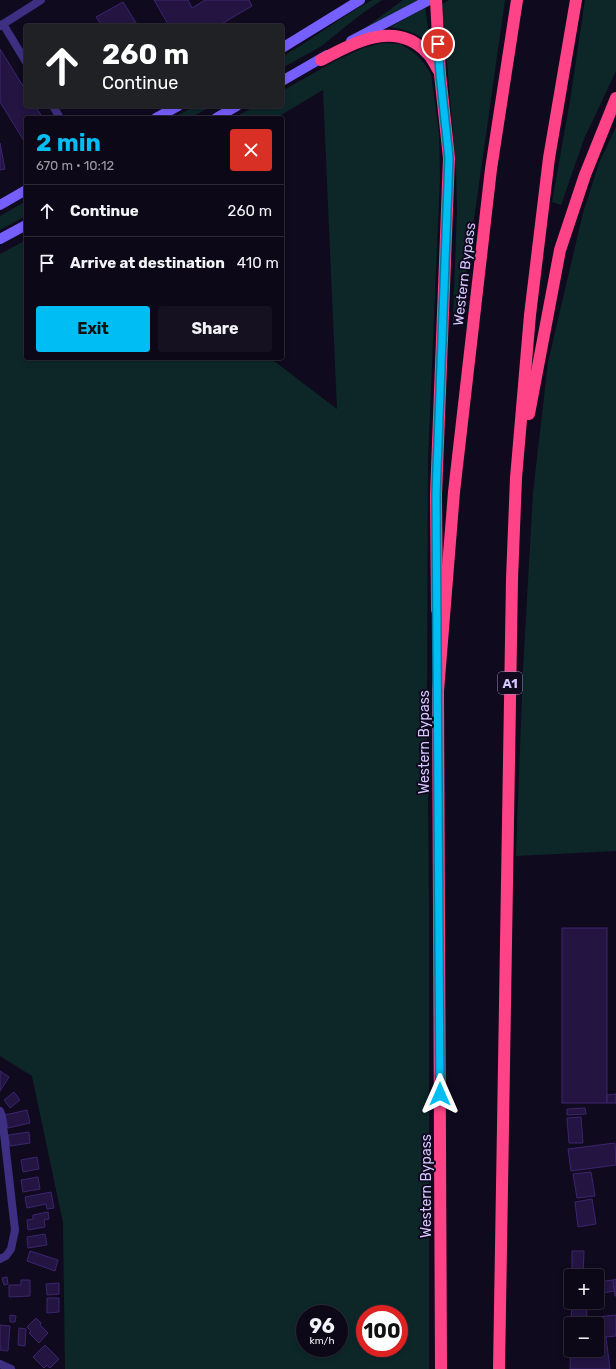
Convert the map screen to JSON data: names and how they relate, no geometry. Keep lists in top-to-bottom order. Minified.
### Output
{"streets":{"highway":["Western Bypass","A1"]},"page":{"turn":["260 m","Continue"],"heading":["2 min","670 m · 10:12"],"list":[{"name":"Continue","value":"260 m"},{"name":"Arrive at destination","value":"410 m"}],"buttons":["Exit","Share"],"map_buttons":["+","−"],"speed":"96 km/h","limit":"100"}}
